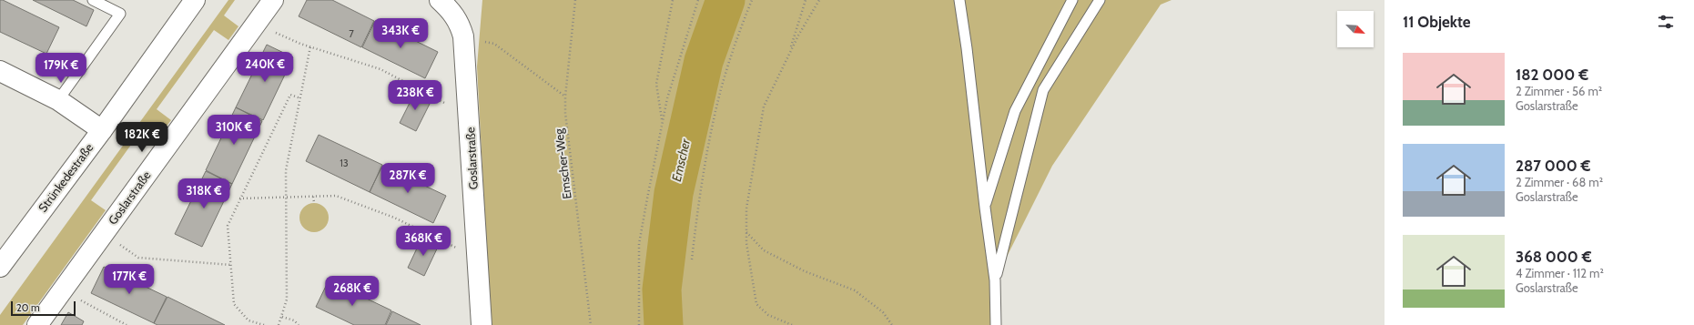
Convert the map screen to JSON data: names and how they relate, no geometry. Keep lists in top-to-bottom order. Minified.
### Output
{"streets":{"street":["Goslarstraße","Strünkedestraße"],"path":["Emscher-Weg"]},"water":["Emscher"],"house_numbers":["7","13"],"scale_bar":"20 m","north":"bottom right","page":{"heading":"11 Objekte","price":["343K €","240K €","179K €","238K €","310K €","182K €","287K €","318K €","368K €","177K €","268K €"],"list":[{"name":"182 000 €","note":"2 Zimmer · 56 m² · Goslarstraße"},{"name":"287 000 €","note":"2 Zimmer · 68 m² · Goslarstraße"},{"name":"368 000 €","note":"4 Zimmer · 112 m² · Goslarstraße"}],"scale":"20 m"}}
